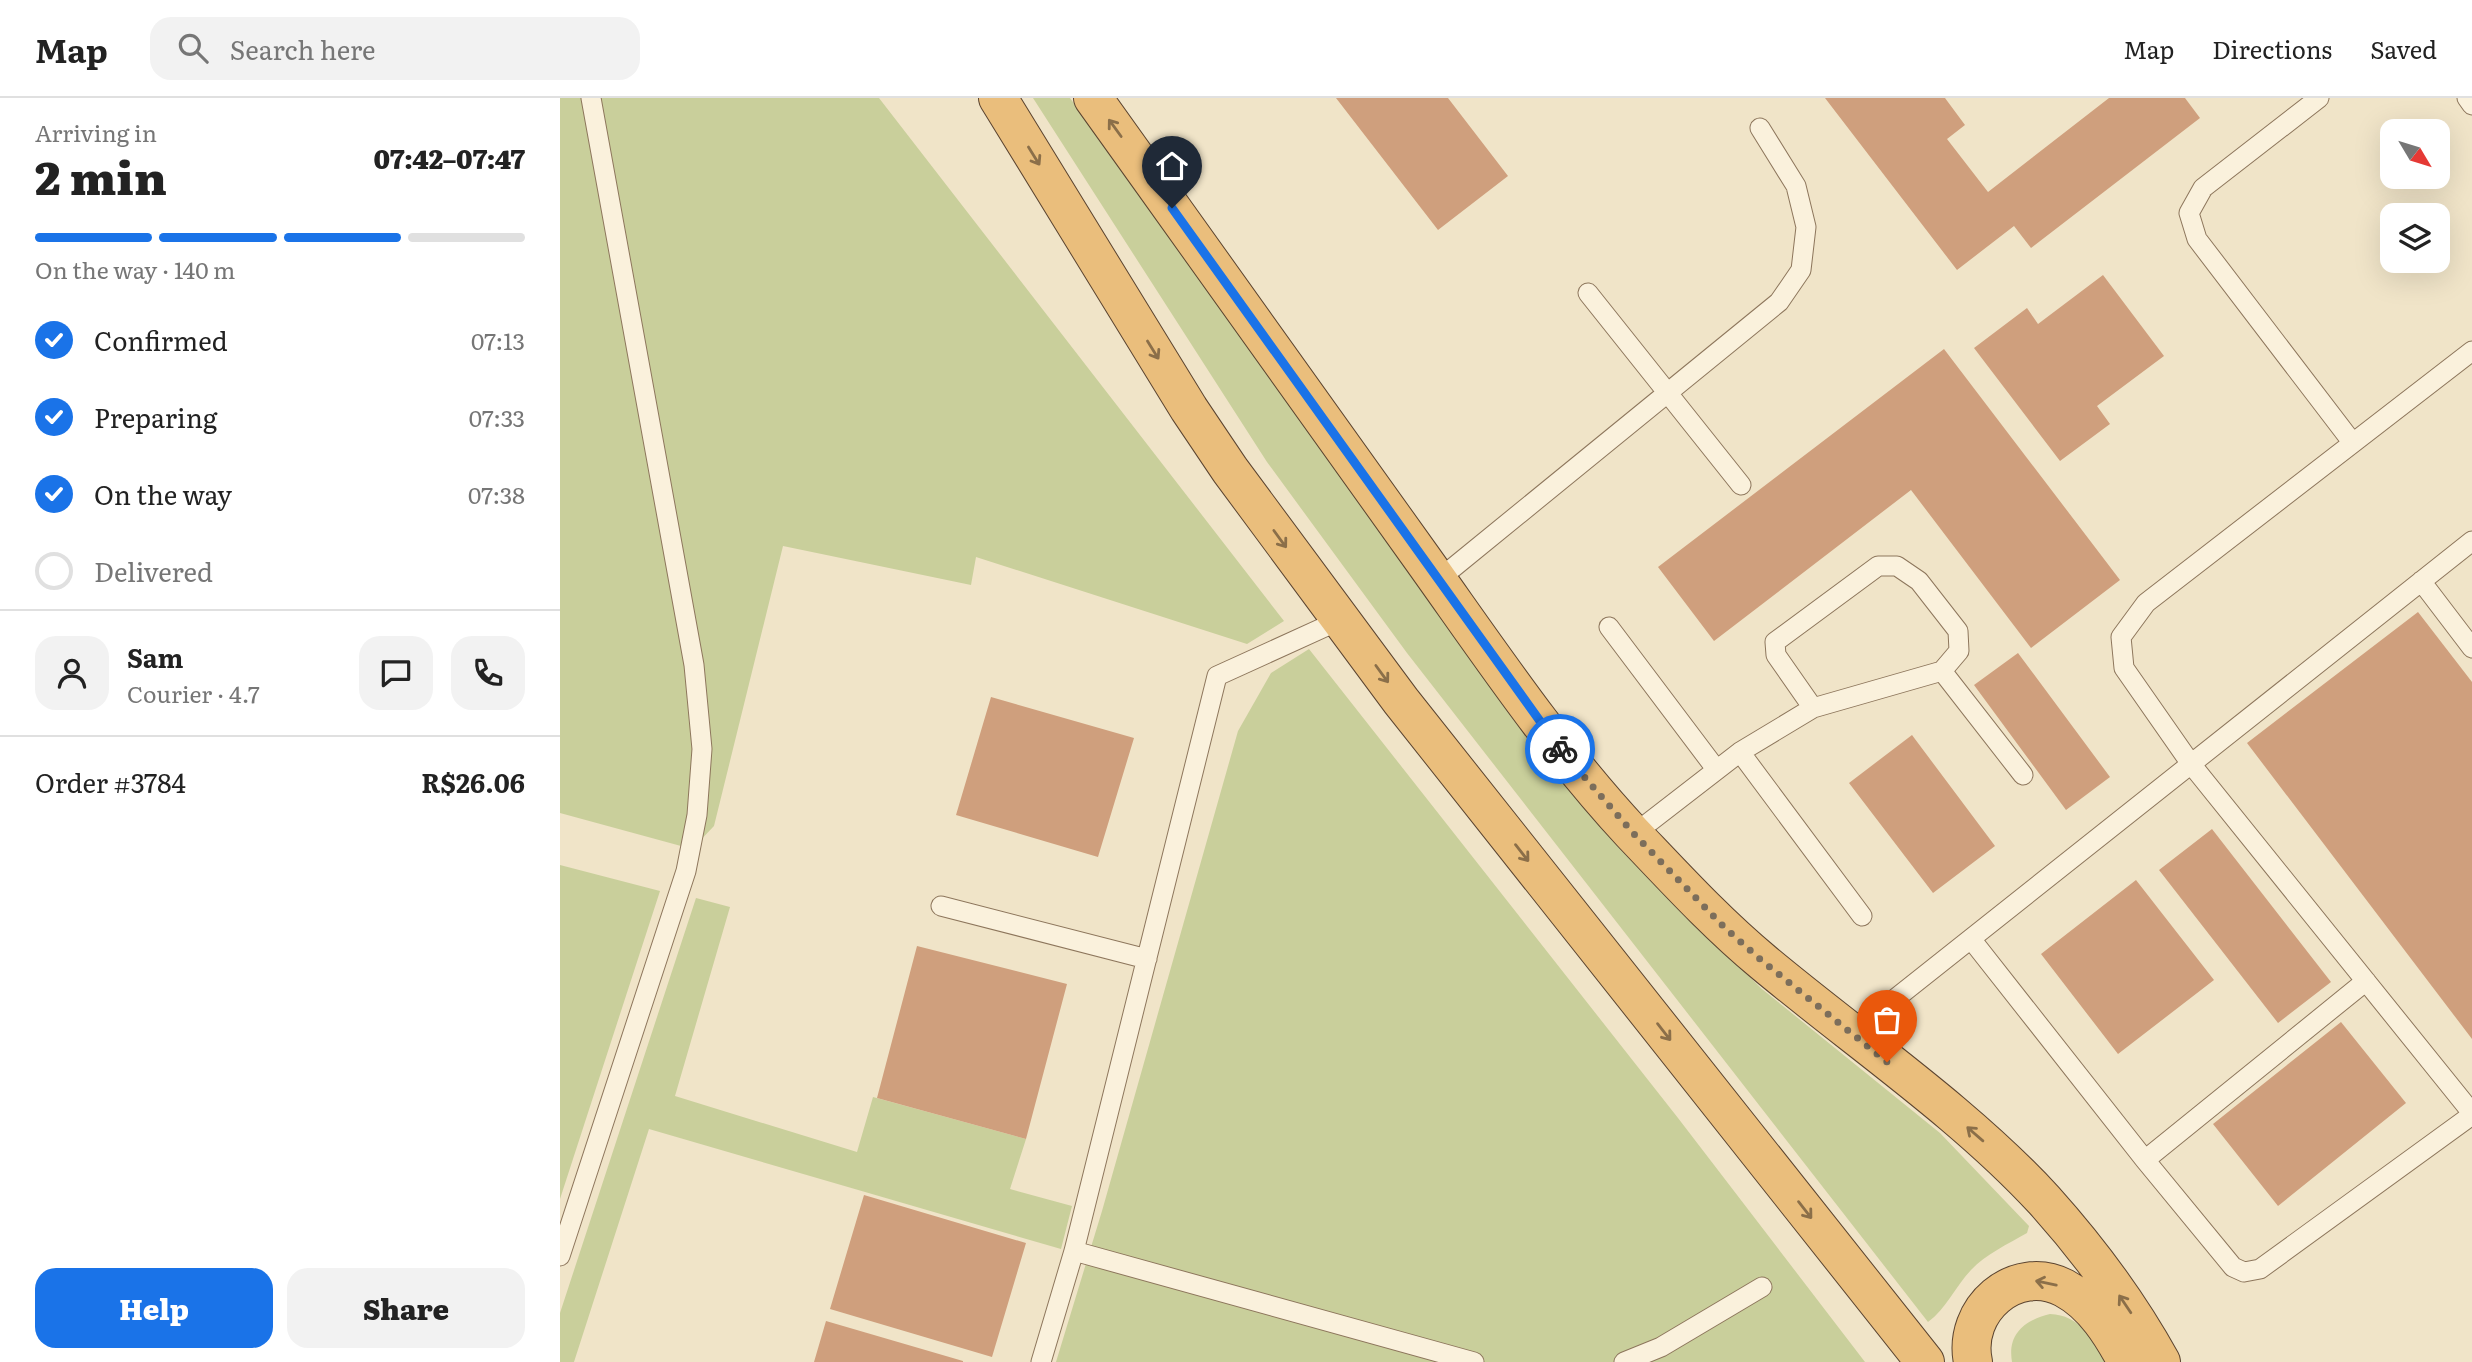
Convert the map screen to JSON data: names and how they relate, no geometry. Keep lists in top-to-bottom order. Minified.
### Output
{"north":"bottom right","page":{"header":"Map","search":"Search here","nav":["Map","Directions","Saved"],"heading":["2 min","Arriving in","07:42–07:47"],"panel":["Sam","Courier · 4.7","Order #3784","R$26.06"],"bar":"On the way · 140 m","list":[["Confirmed","07:13"],["Preparing","07:33"],["On the way","07:38"],"Delivered"],"buttons":["Help","Share"]}}
